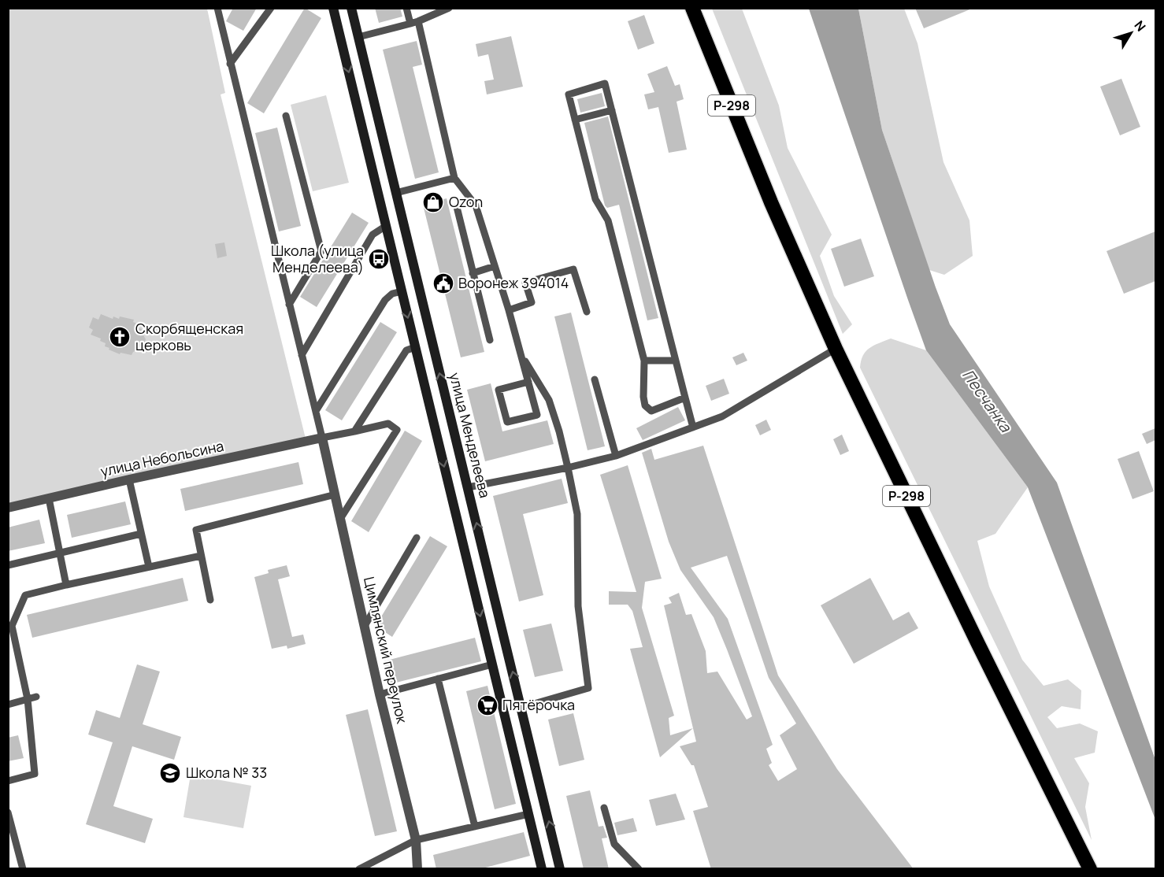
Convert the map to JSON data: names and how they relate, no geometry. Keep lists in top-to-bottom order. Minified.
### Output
{"streets":{"highway":["Р-298"],"street":["улица Менделеева","улица Небольсина","Цимлянский переулок"]},"crossings":[["улица Небольсина","Цимлянский переулок"]],"water":["Песчанка"],"places":{"shop":["Ozon"],"bus stop":["Школа (улица Менделеева)"],"public building":["Воронеж 394014"],"church":["Скорбященская церковь"],"supermarket":["Пятёрочка"],"school or university":["Школа № 33"]},"north":"top right"}
